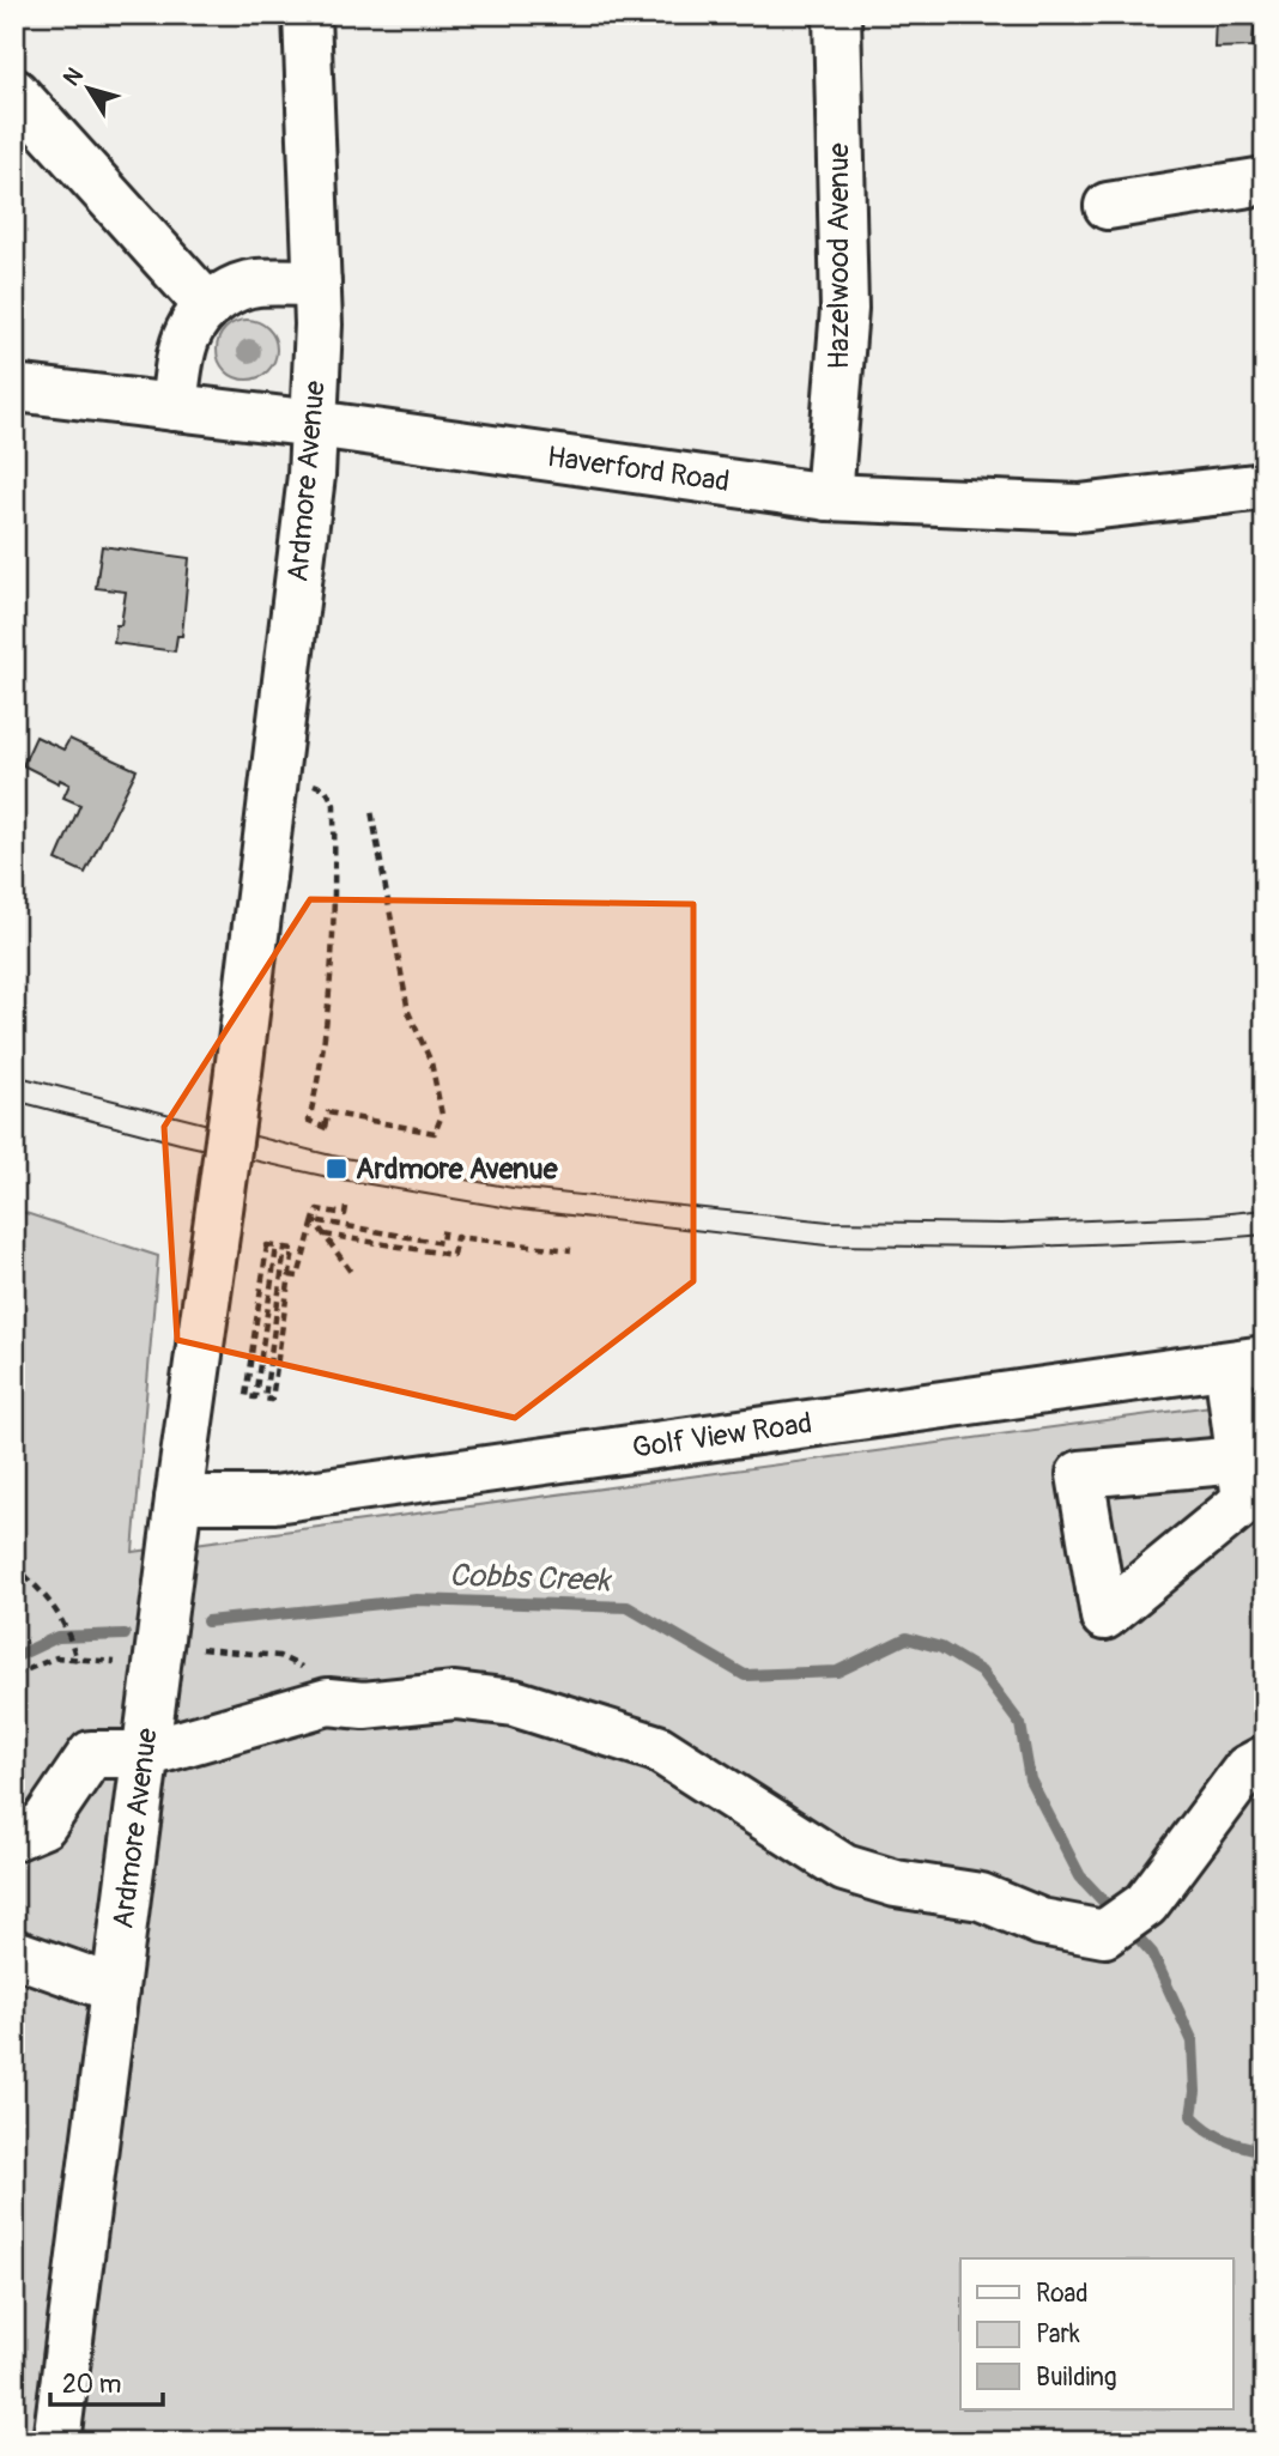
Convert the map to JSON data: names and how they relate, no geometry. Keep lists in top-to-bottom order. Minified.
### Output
{"streets":{"street":["Hazelwood Avenue","Haverford Road","Ardmore Avenue","Golf View Road"]},"crossings":[["Hazelwood Avenue","Haverford Road"],["Haverford Road","Ardmore Avenue"],["Ardmore Avenue","Golf View Road"]],"water":["Cobbs Creek"],"places":{"transit":["Ardmore Avenue"]},"legend":["Road","Park","Building"],"scale_bar":"20 m","north":"top left"}
